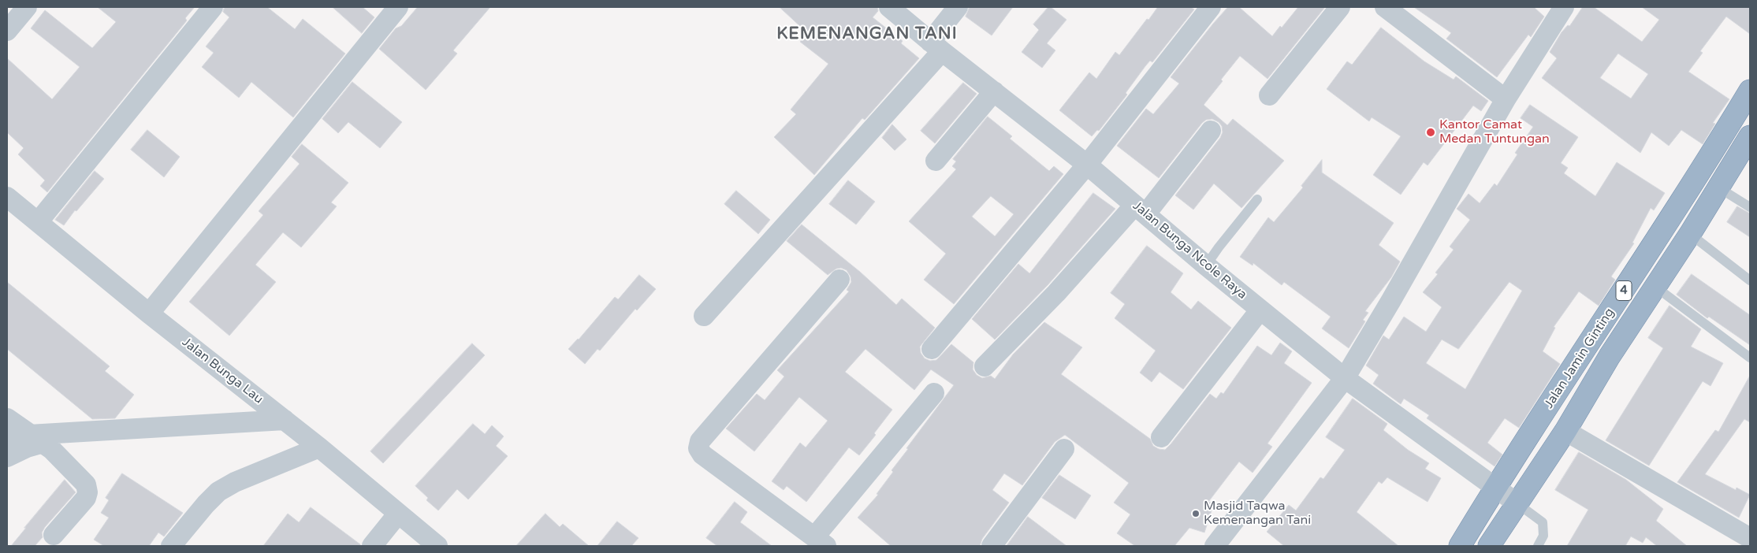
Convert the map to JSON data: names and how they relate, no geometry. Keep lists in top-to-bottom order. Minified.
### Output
{"streets":{"highway":["4","Jalan Jamin Ginting"],"street":["Jalan Bunga Ncole Raya","Jalan Bunga Lau"]},"crossings":[["Jalan Bunga Ncole Raya","Jalan Jamin Ginting"]],"districts":["KEMENANGAN TANI"],"places":["Kantor Camat Medan Tuntungan","Masjid Taqwa Kemenangan Tani"]}
